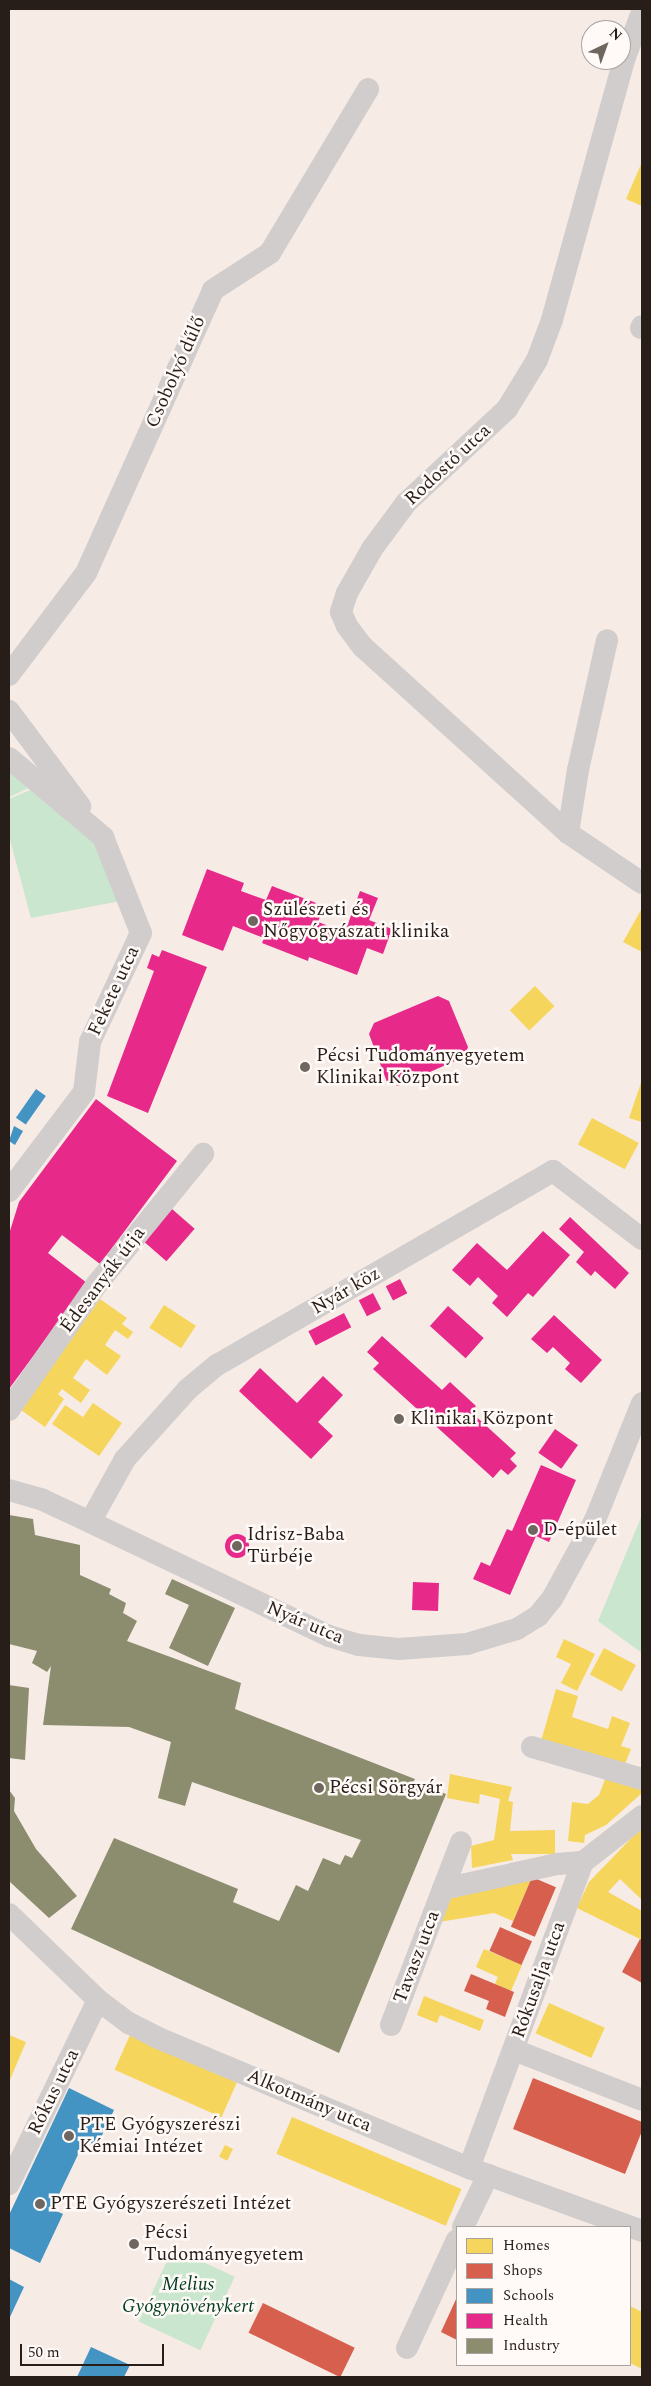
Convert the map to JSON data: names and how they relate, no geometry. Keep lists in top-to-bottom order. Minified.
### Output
{"streets":{"street":["Csobolyó dűlő","Rodostó utca","Fekete utca","Édesanyák útja","Nyár köz","Nyár utca","Tavasz utca","Rókusalja utca","Rókus utca","Alkotmány utca"]},"crossings":[["Nyár köz","Nyár utca"],["Tavasz utca","Rókusalja utca"],["Rókusalja utca","Alkotmány utca"],["Rókus utca","Alkotmány utca"]],"parks":["Melius Gyógynövénykert"],"places":["Szülészeti és Nőgyógyászati klinika","Pécsi Tudományegyetem Klinikai Központ","Klinikai Központ","D-épület","Idrisz-Baba Türbéje","Pécsi Sörgyár","PTE Gyógyszerészi Kémiai Intézet","PTE Gyógyszerészeti Intézet","Pécsi Tudományegyetem"],"legend":["Homes","Shops","Schools","Health","Industry"],"scale_bar":"50 m","north":"top right"}
